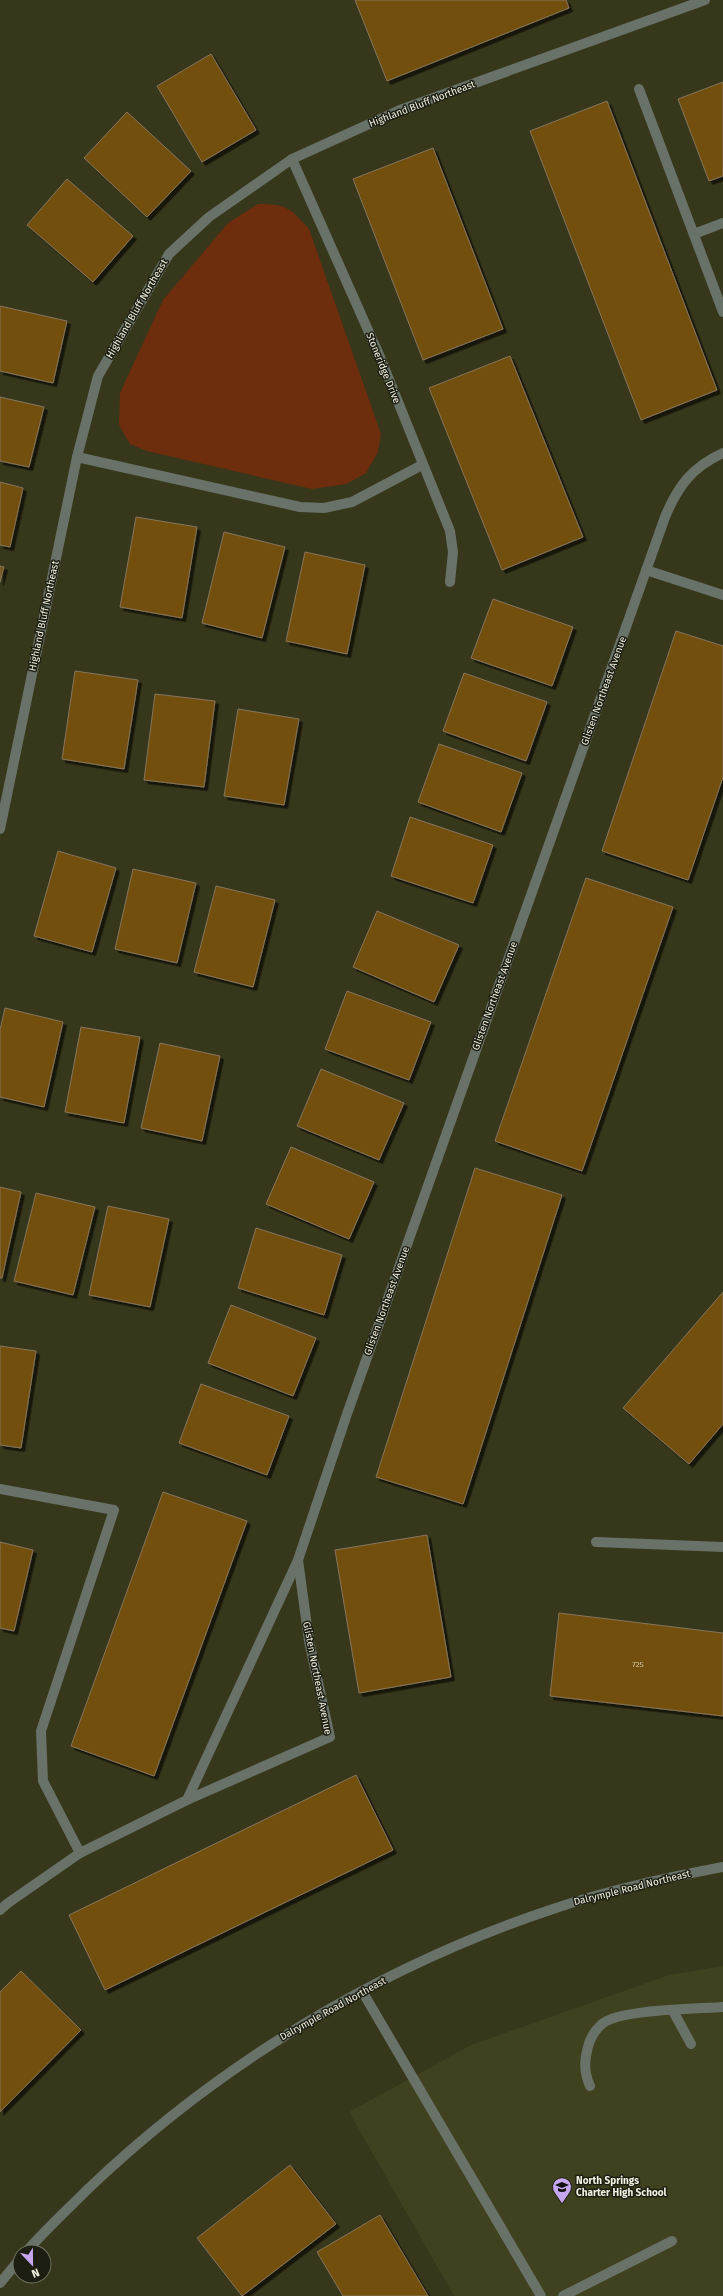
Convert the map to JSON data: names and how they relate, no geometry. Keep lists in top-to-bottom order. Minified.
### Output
{"streets":{"street":["Highland Bluff Northeast","Stoneridge Drive","Glisten Northeast Avenue","Dalrymple Road Northeast"]},"crossings":[["Highland Bluff Northeast","Stoneridge Drive"]],"places":{"school or university":["North Springs Charter High School"]},"house_numbers":["725"],"north":"bottom"}
